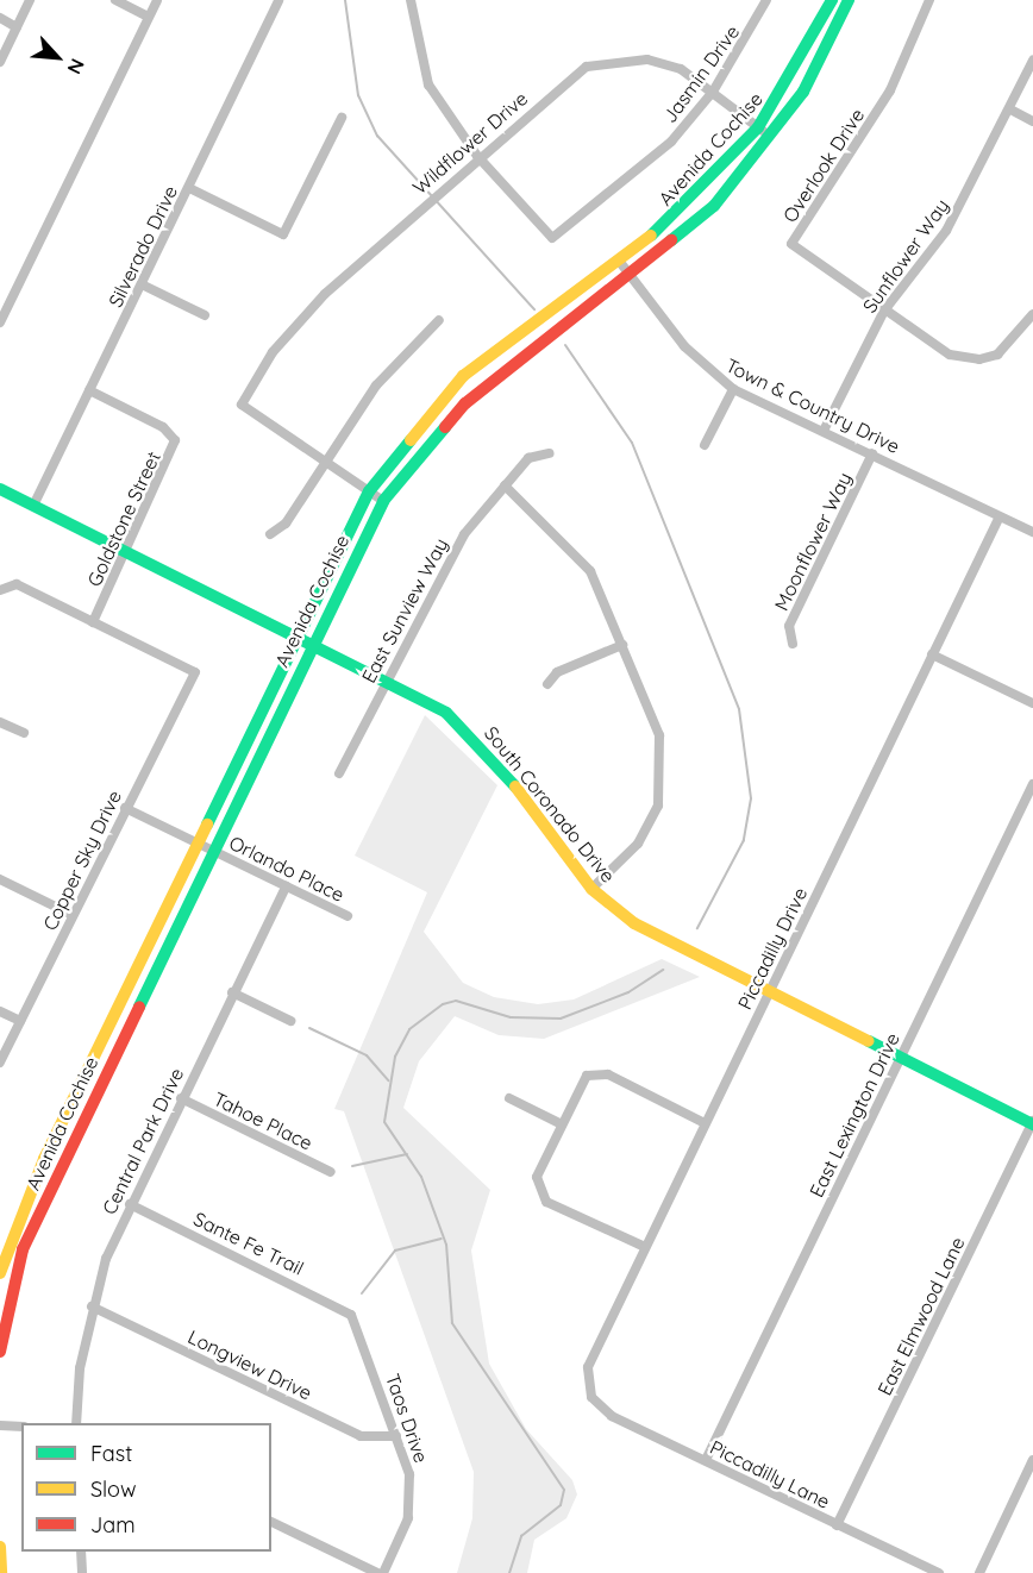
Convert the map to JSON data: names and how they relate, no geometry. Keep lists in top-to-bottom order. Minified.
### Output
{"streets":{"street":["Jasmin Drive","Wildflower Drive","Avenida Cochise","Overlook Drive","Silverado Drive","Sunflower Way","Town & Country Drive","Goldstone Street","Moonflower Way","East Sunview Way","South Coronado Drive","Copper Sky Drive","Orlando Place","Piccadilly Drive","East Lexington Drive","Tahoe Place","Central Park Drive","Sante Fe Trail","East Elmwood Lane","Longview Drive","Taos Drive","Piccadilly Lane"]},"crossings":[["Jasmin Drive","Wildflower Drive"],["Wildflower Drive","Avenida Cochise"],["Avenida Cochise","Town & Country Drive"],["Avenida Cochise","South Coronado Drive"],["Avenida Cochise","Orlando Place"],["Overlook Drive","Sunflower Way"],["Silverado Drive","Goldstone Street"],["Silverado Drive","South Coronado Drive"],["Sunflower Way","Town & Country Drive"],["Town & Country Drive","Moonflower Way"],["Town & Country Drive","Piccadilly Drive"],["Goldstone Street","South Coronado Drive"],["Goldstone Street","Copper Sky Drive"],["East Sunview Way","South Coronado Drive"],["South Coronado Drive","Piccadilly Drive"],["South Coronado Drive","East Lexington Drive"],["South Coronado Drive","East Elmwood Lane"],["Copper Sky Drive","Orlando Place"],["Orlando Place","Central Park Drive"],["Piccadilly Drive","Piccadilly Lane"],["East Lexington Drive","Piccadilly Lane"],["Tahoe Place","Central Park Drive"],["Central Park Drive","Sante Fe Trail"],["Central Park Drive","Longview Drive"],["Sante Fe Trail","Taos Drive"],["East Elmwood Lane","Piccadilly Lane"],["Longview Drive","Taos Drive"]],"legend":["Fast","Slow","Jam"],"north":"bottom right"}
